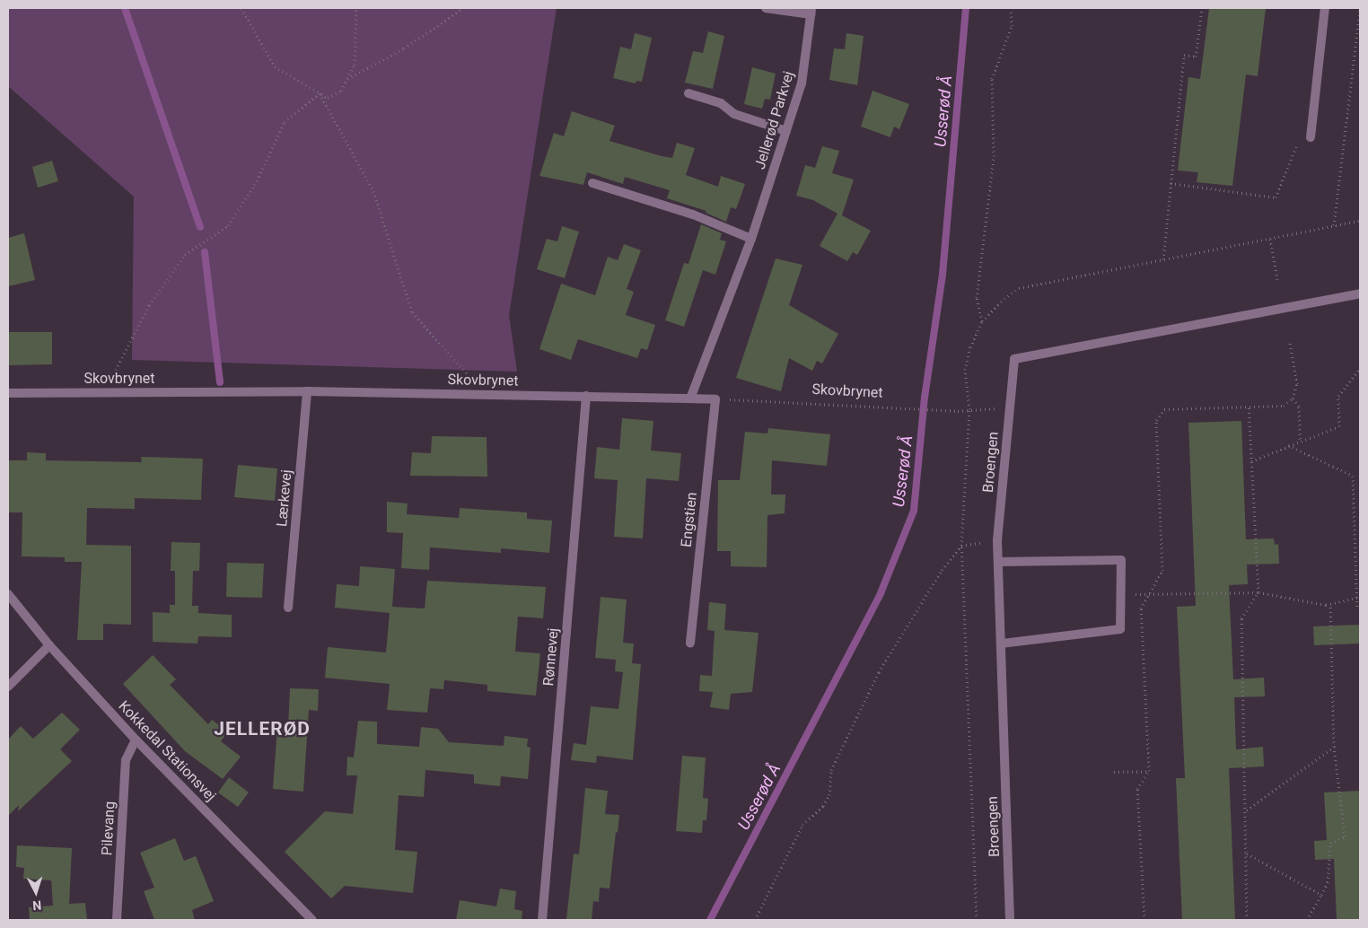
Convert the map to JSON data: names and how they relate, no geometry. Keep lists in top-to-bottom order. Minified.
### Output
{"streets":{"street":["Jellerød Parkvej","Skovbrynet","Broengen","Lærkevej","Engstien","Rønnevej","Kokkedal Stationsvej","Pilevang"]},"crossings":[["Jellerød Parkvej","Skovbrynet"],["Skovbrynet","Broengen"],["Skovbrynet","Lærkevej"],["Skovbrynet","Engstien"],["Skovbrynet","Rønnevej"],["Kokkedal Stationsvej","Pilevang"]],"districts":["JELLERØD"],"water":["Usserød Å"],"north":"bottom"}
